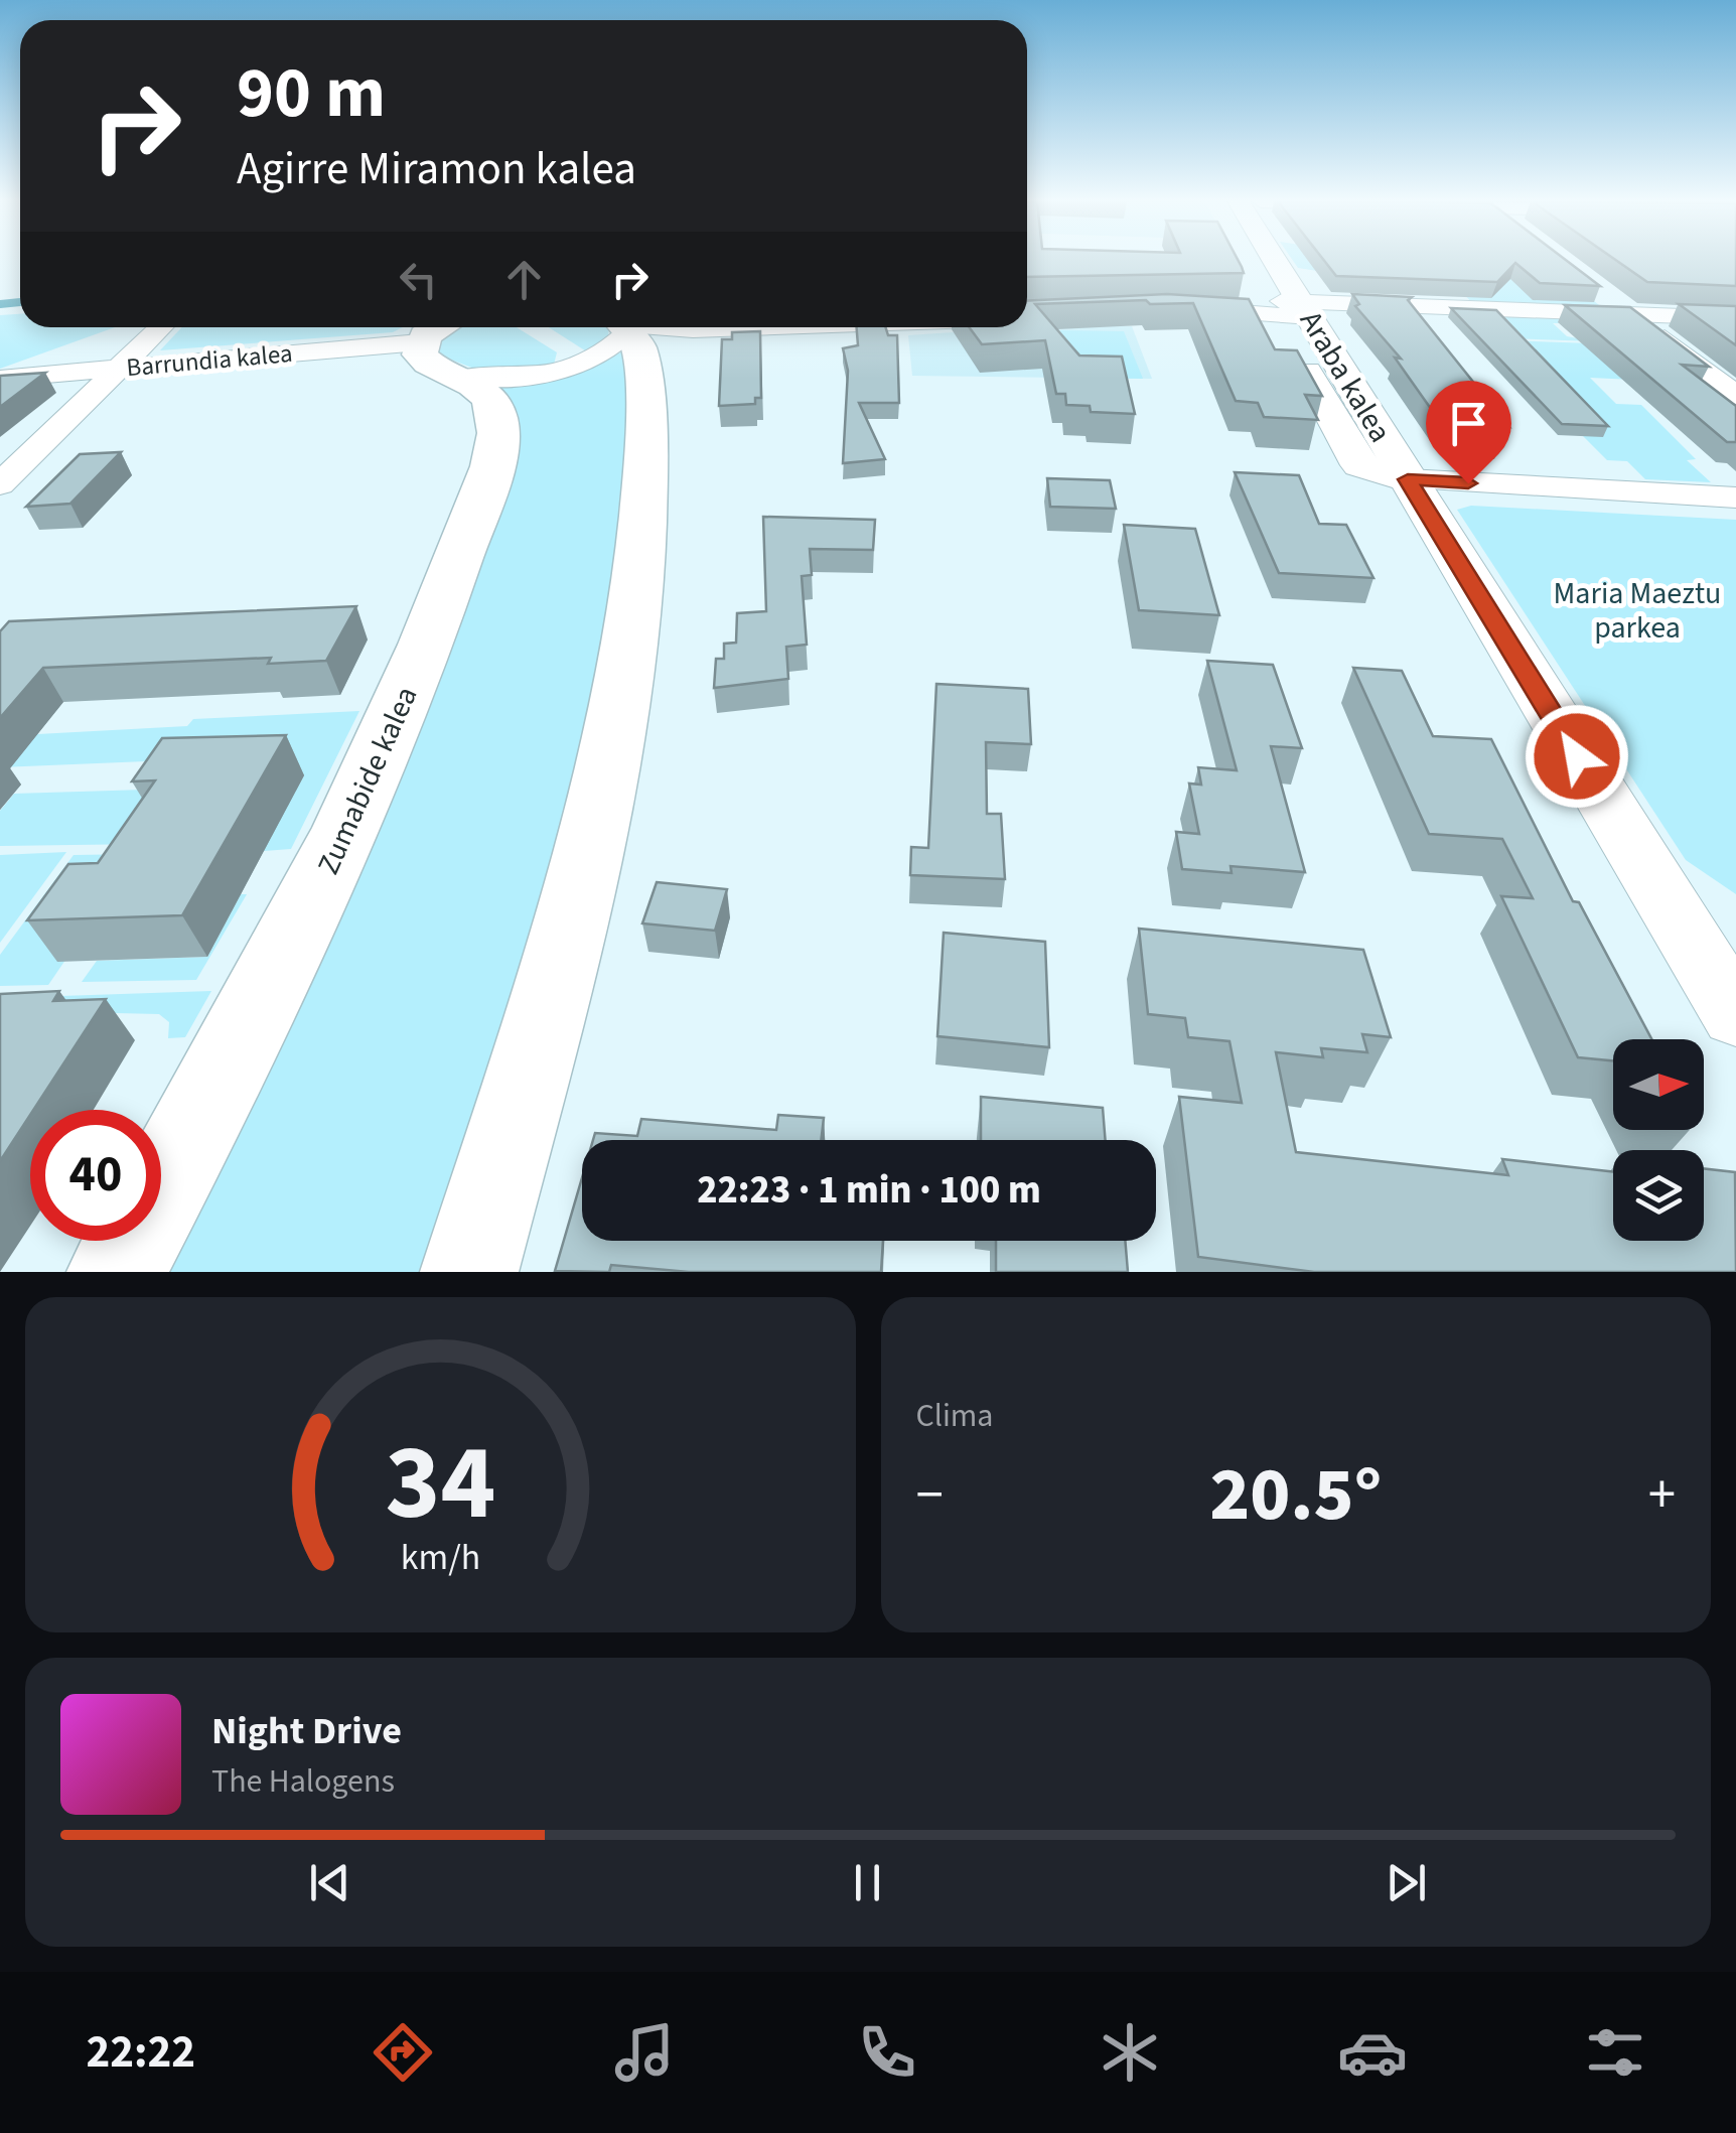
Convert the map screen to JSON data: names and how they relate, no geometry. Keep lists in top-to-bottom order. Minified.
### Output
{"streets":{"main road":["Zumabide kalea"],"street":["Barrundia kalea","Araba kalea"]},"crossings":[["Barrundia kalea","Zumabide kalea"]],"parks":["Maria Maeztu parkea"],"north":"right","page":{"turn":["90 m","Agirre Miramon kalea"],"limit":"40","trip":"22:23 · 1 min · 100 m","tile":"Clima","heat":["−","20.5°","+"],"song":["Night Drive","The Halogens"],"tabs":"22:22","gauge":["34","km/h"]}}
